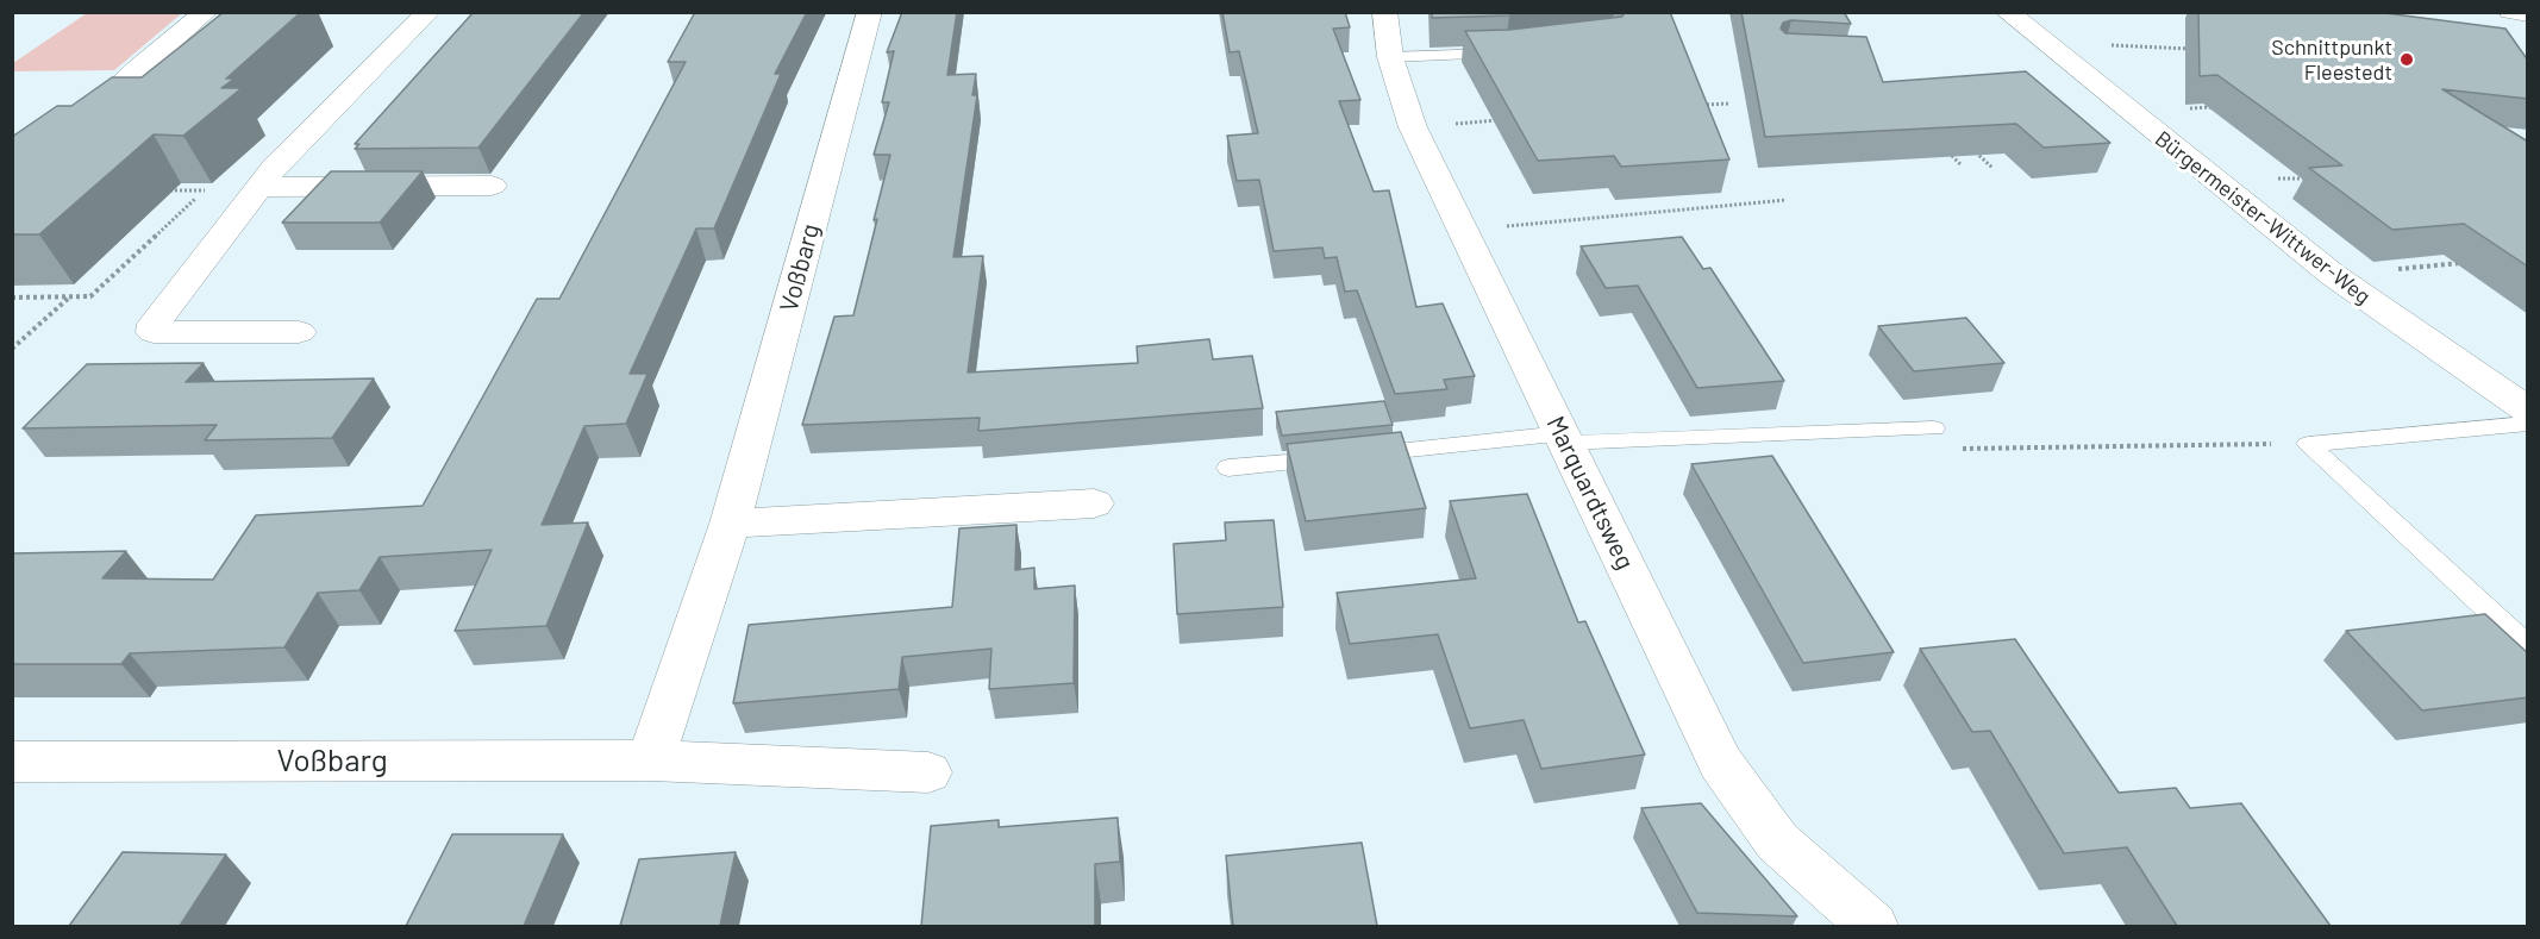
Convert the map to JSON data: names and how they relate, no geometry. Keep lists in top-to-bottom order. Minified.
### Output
{"streets":{"street":["Bürgermeister-Wittwer-Weg","Voßbarg","Marquardtsweg"]},"places":["Schnittpunkt Fleestedt"]}
